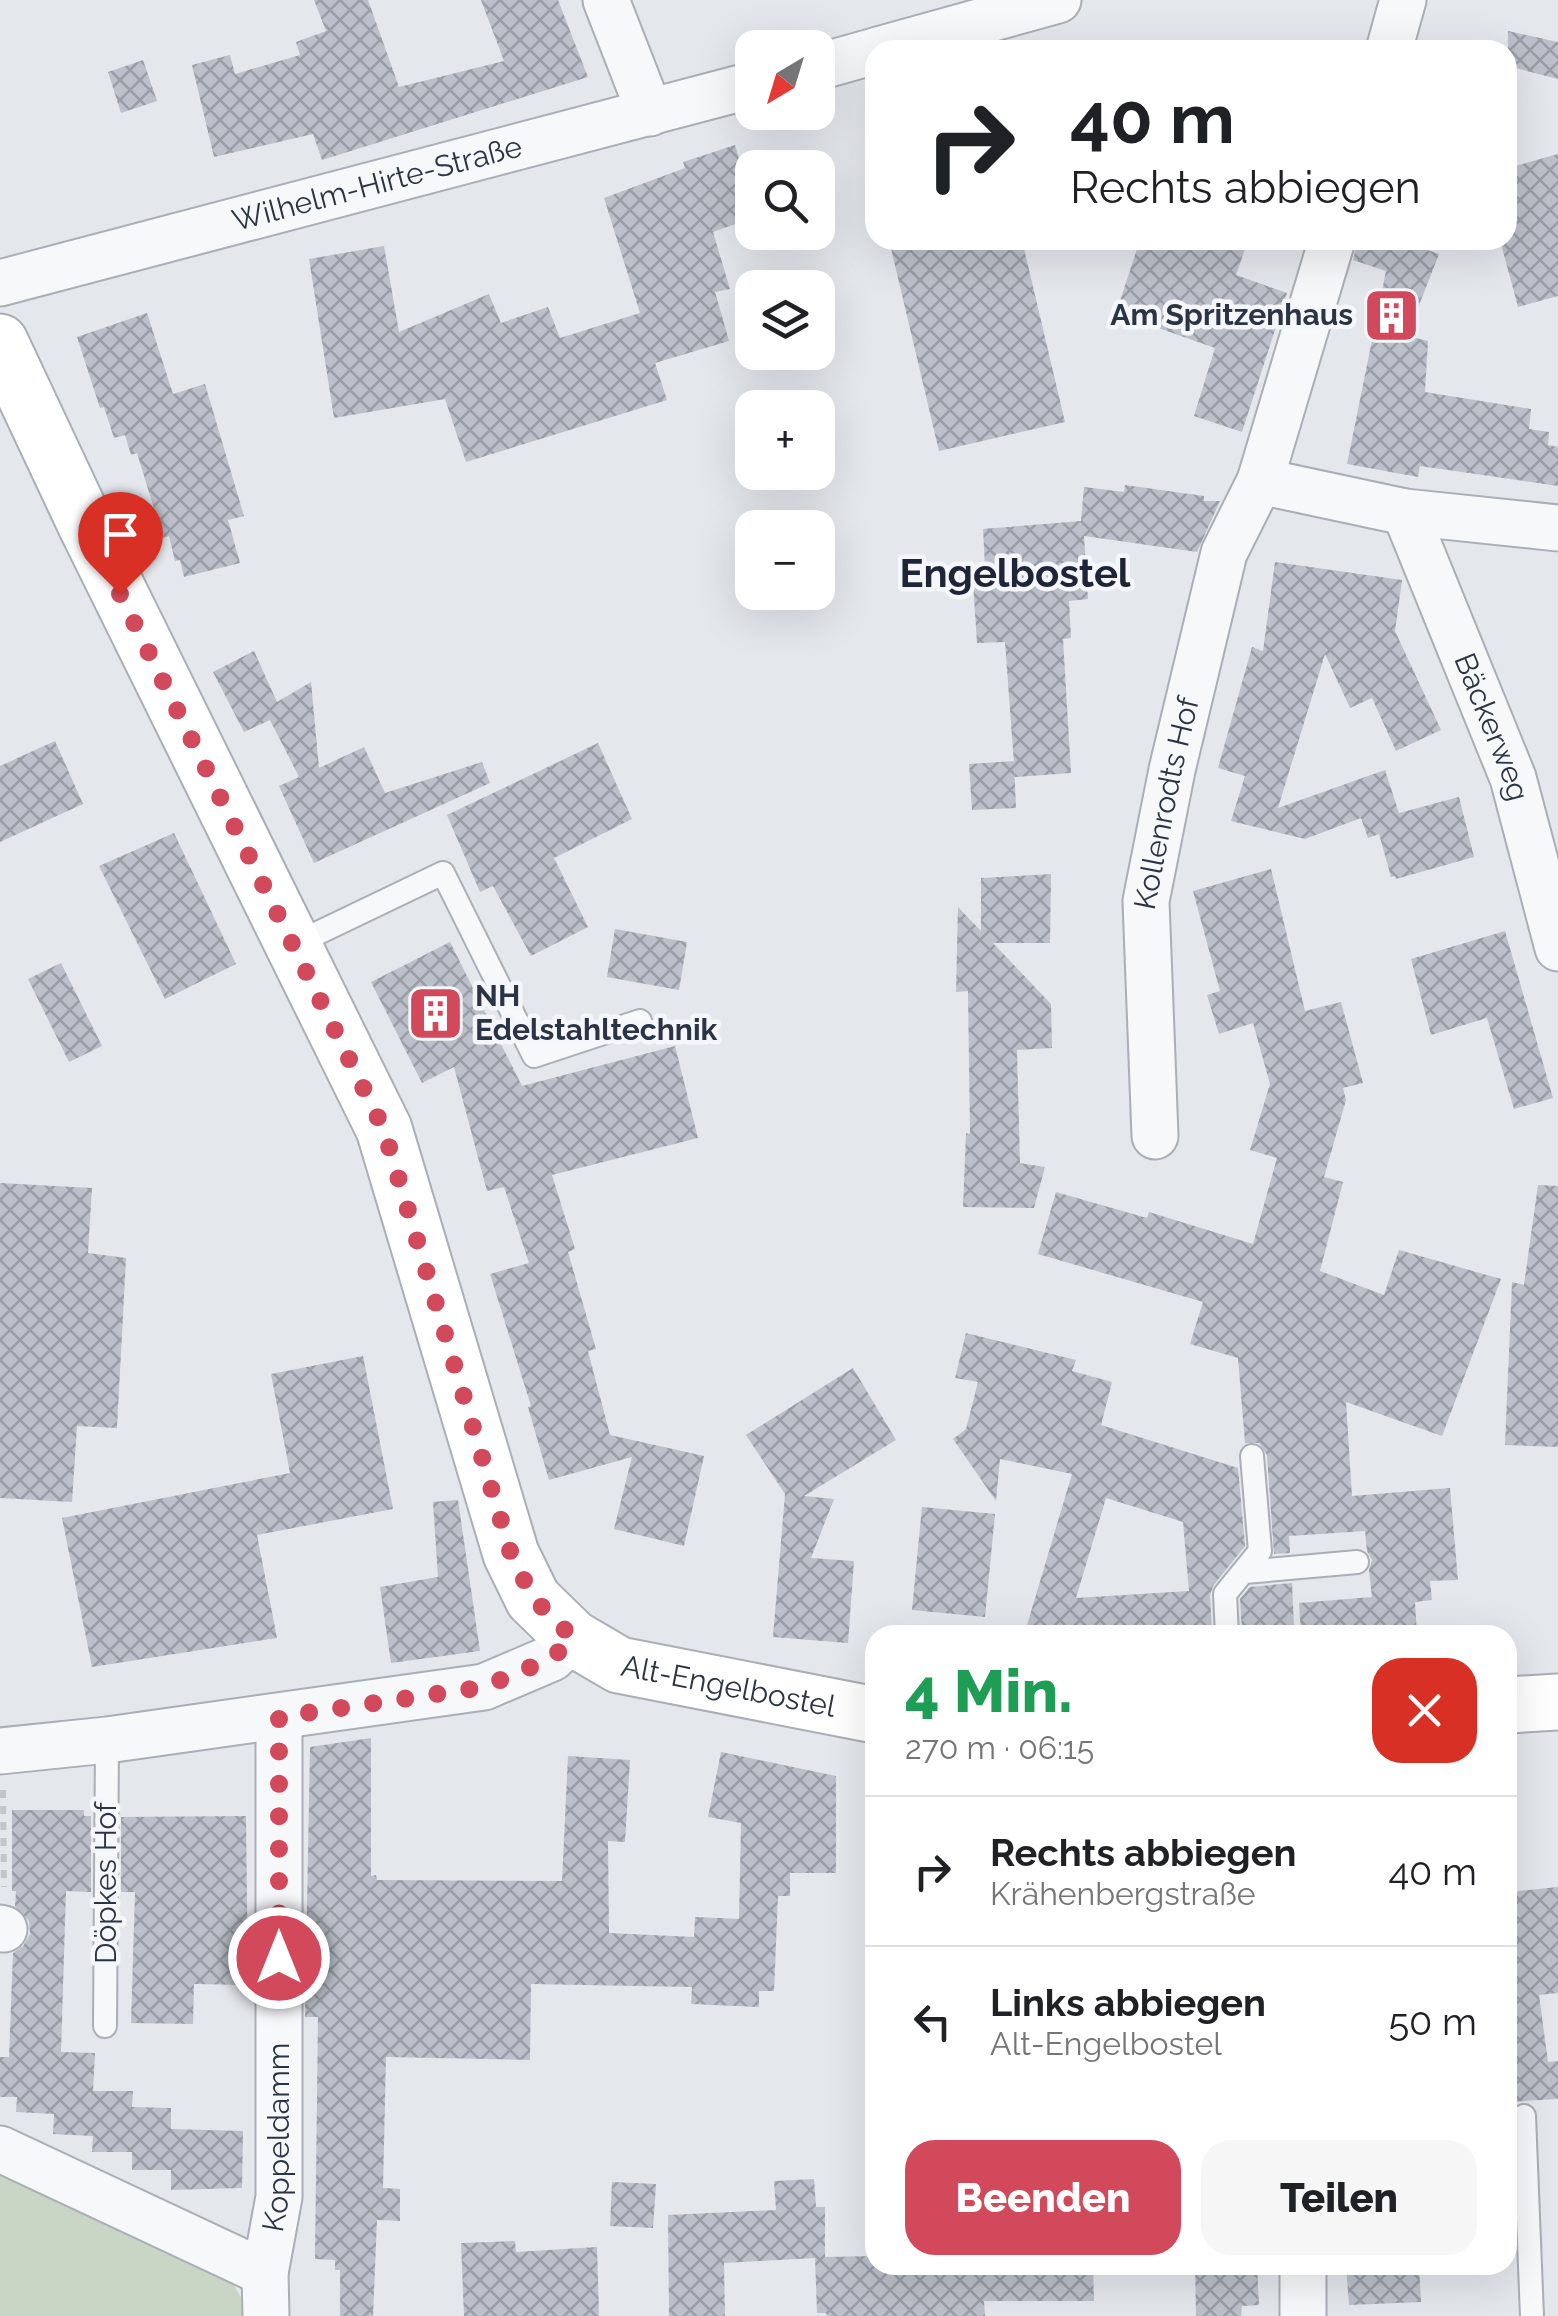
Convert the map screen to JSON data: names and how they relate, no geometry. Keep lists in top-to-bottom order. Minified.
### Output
{"streets":{"street":["Wilhelm-Hirte-Straße","Bäckerweg","Kollenrodts Hof","Alt-Engelbostel","Koppeldamm"],"lane":["Döpkes Hof"]},"districts":["Engelbostel"],"places":{"building":["Am Spritzenhaus","NH Edelstahltechnik"]},"north":"bottom left","page":{"map_buttons":["+","−"],"turn":["40 m","Rechts abbiegen"],"heading":["4 Min.","270 m · 06:15"],"list":[{"name":"Rechts abbiegen","note":"Krähenbergstraße","value":"40 m"},{"name":"Links abbiegen","note":"Alt-Engelbostel","value":"50 m"}],"buttons":["Beenden","Teilen"]}}
